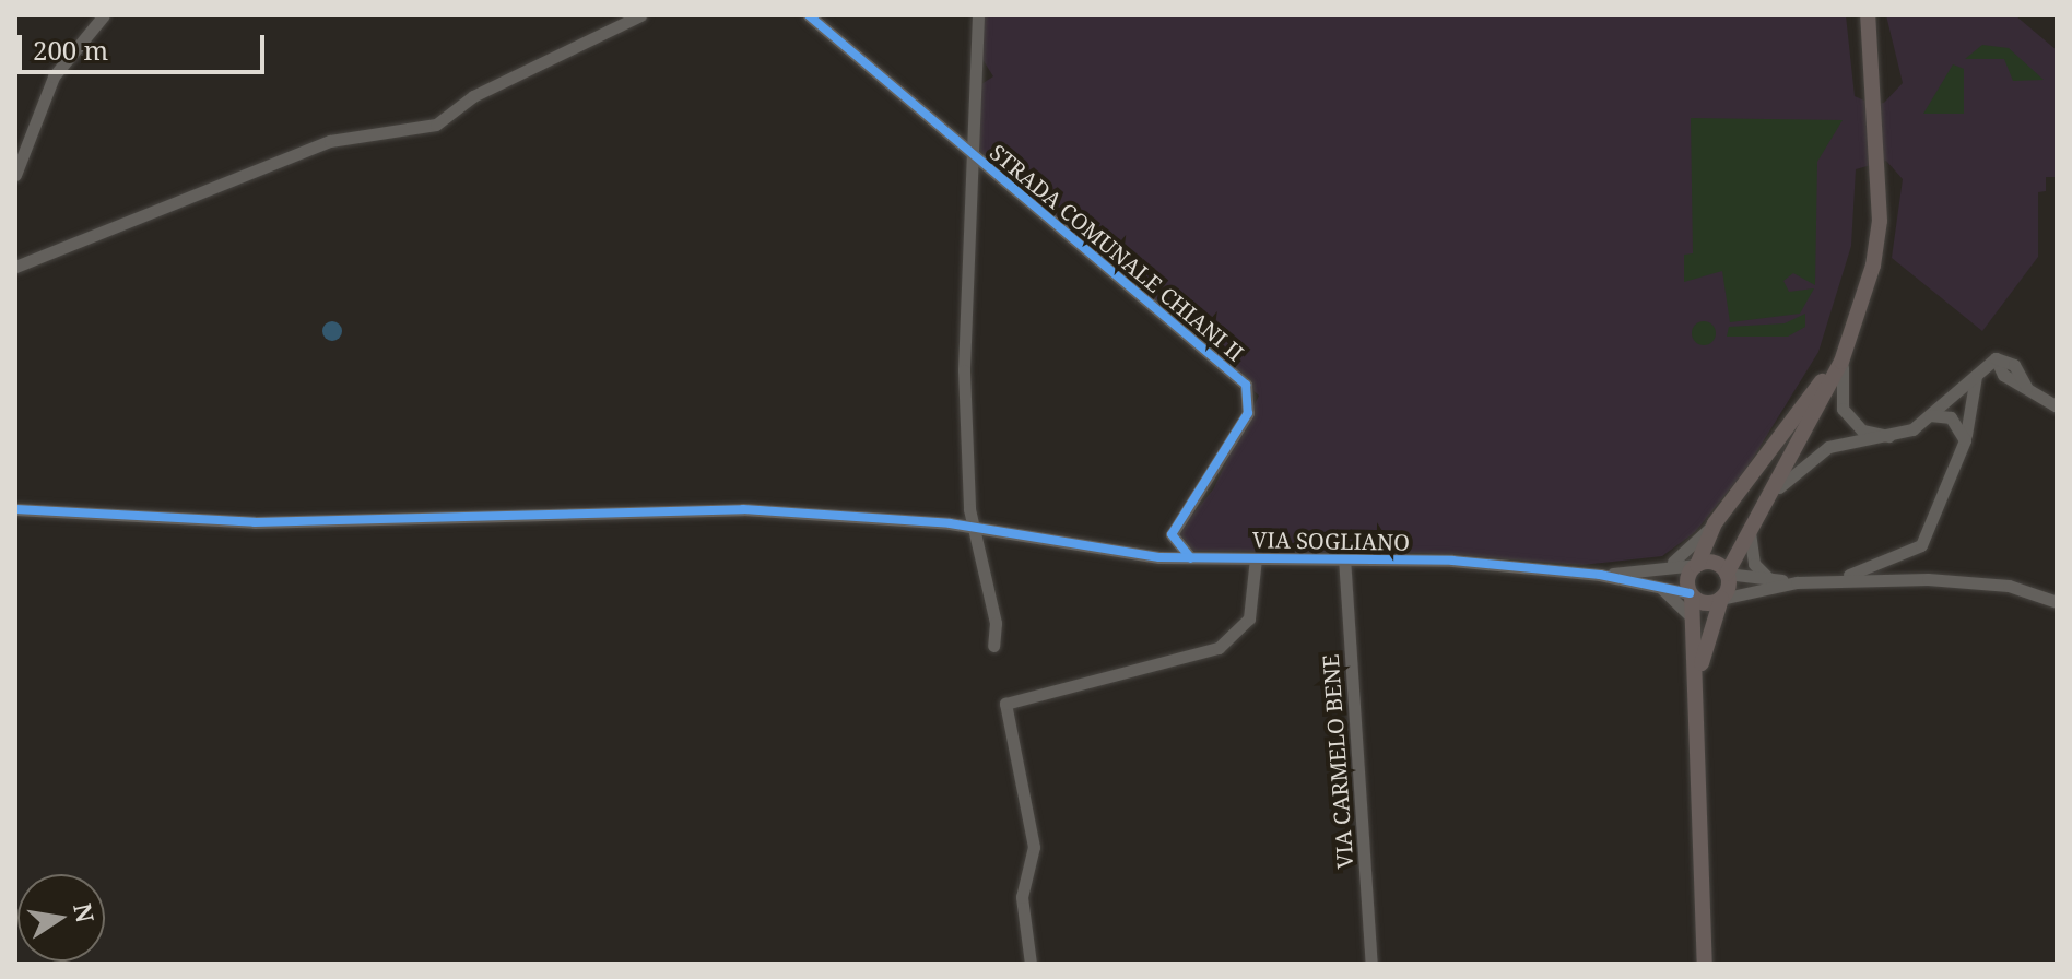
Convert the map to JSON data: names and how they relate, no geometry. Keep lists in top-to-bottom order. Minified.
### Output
{"streets":{"main road":["VIA SOGLIANO"],"street":["STRADA COMUNALE CHIANI II","VIA CARMELO BENE"]},"crossings":[["STRADA COMUNALE CHIANI II","VIA SOGLIANO"],["VIA SOGLIANO","VIA CARMELO BENE"]],"scale_bar":"200 m","north":"right"}
